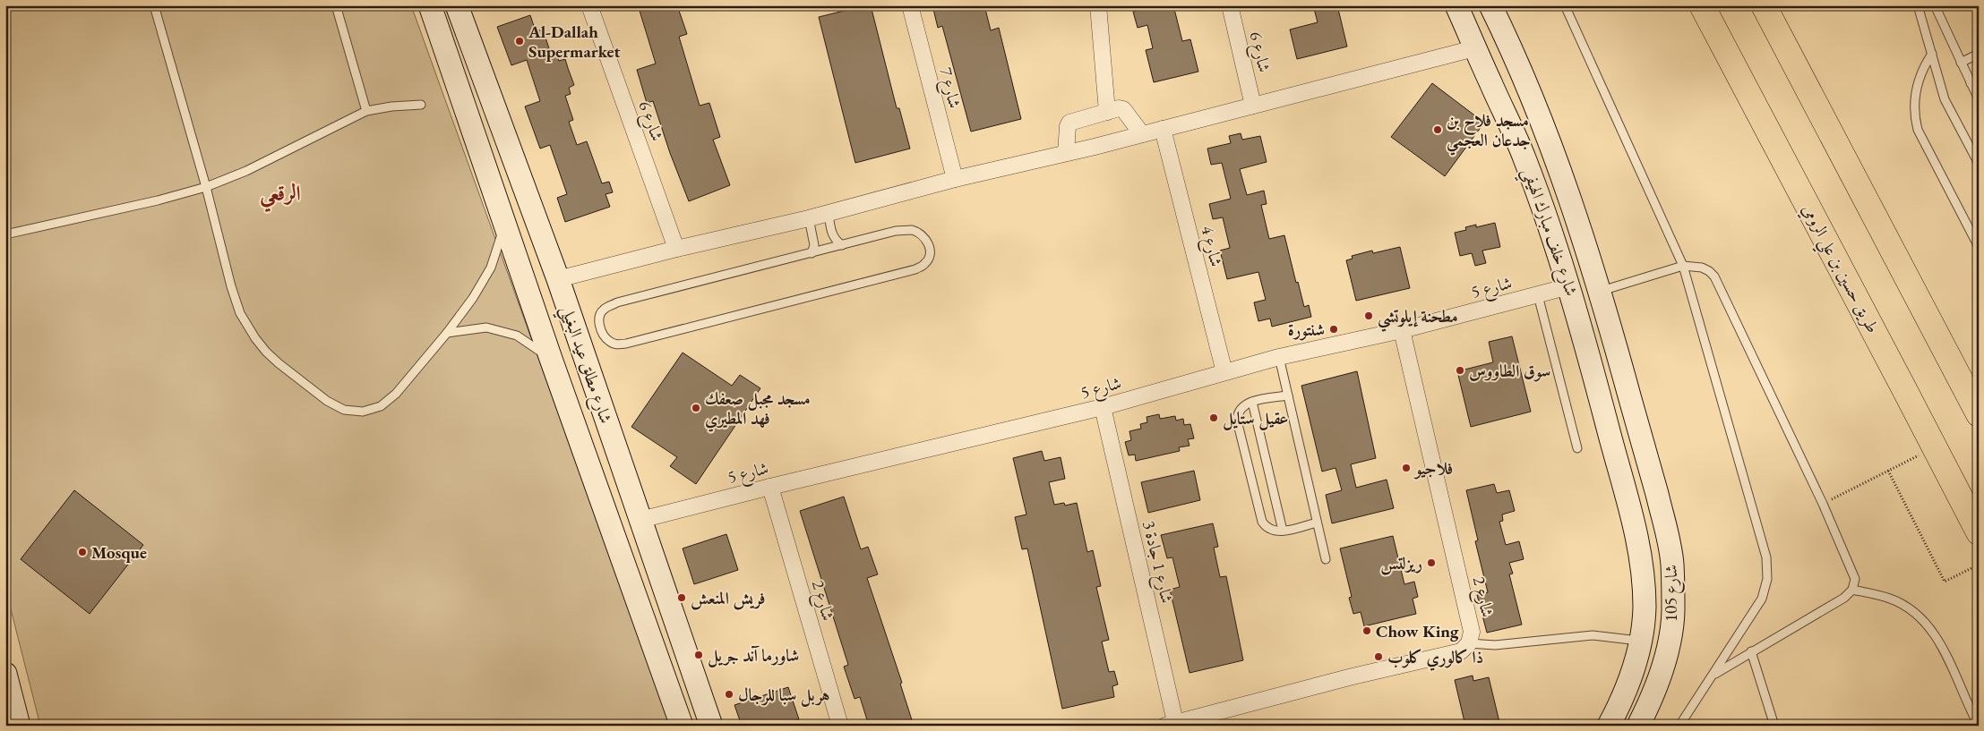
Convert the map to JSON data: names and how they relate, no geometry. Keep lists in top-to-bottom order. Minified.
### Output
{"streets":{"highway":["طريق حسين بن علي الرومي"],"street":["شارع 6","شارع 7","شارع خلف مبارك الهيفي","شارع 4","شارع 5","شارع مطلق عيد البغيلي","شارع 1 جادة 3","شارع 105","شارع 2"]},"crossings":[["شارع خلف مبارك الهيفي","شارع 5"],["شارع خلف مبارك الهيفي","شارع 105"],["شارع 4","شارع 5"],["شارع 5","شارع مطلق عيد البغيلي"],["شارع 5","شارع 1 جادة 3"],["شارع 5","شارع 2"]],"districts":["الرقعي"],"places":["Al-Dallah Supermarket","مسجد فلاح بن جدعان العجمي","مطحنة إيلوتشي","شنتورة","سوق الطاووس","مسجد مجبل صعفك فهد المطيري","عقيل ستايل","فلاجيو","Mosque","ريزلتس","فريش المنعش","Chow King","شاورما آند جريل","ذا كالوري كلوب","هربل سبا للرجال"]}
